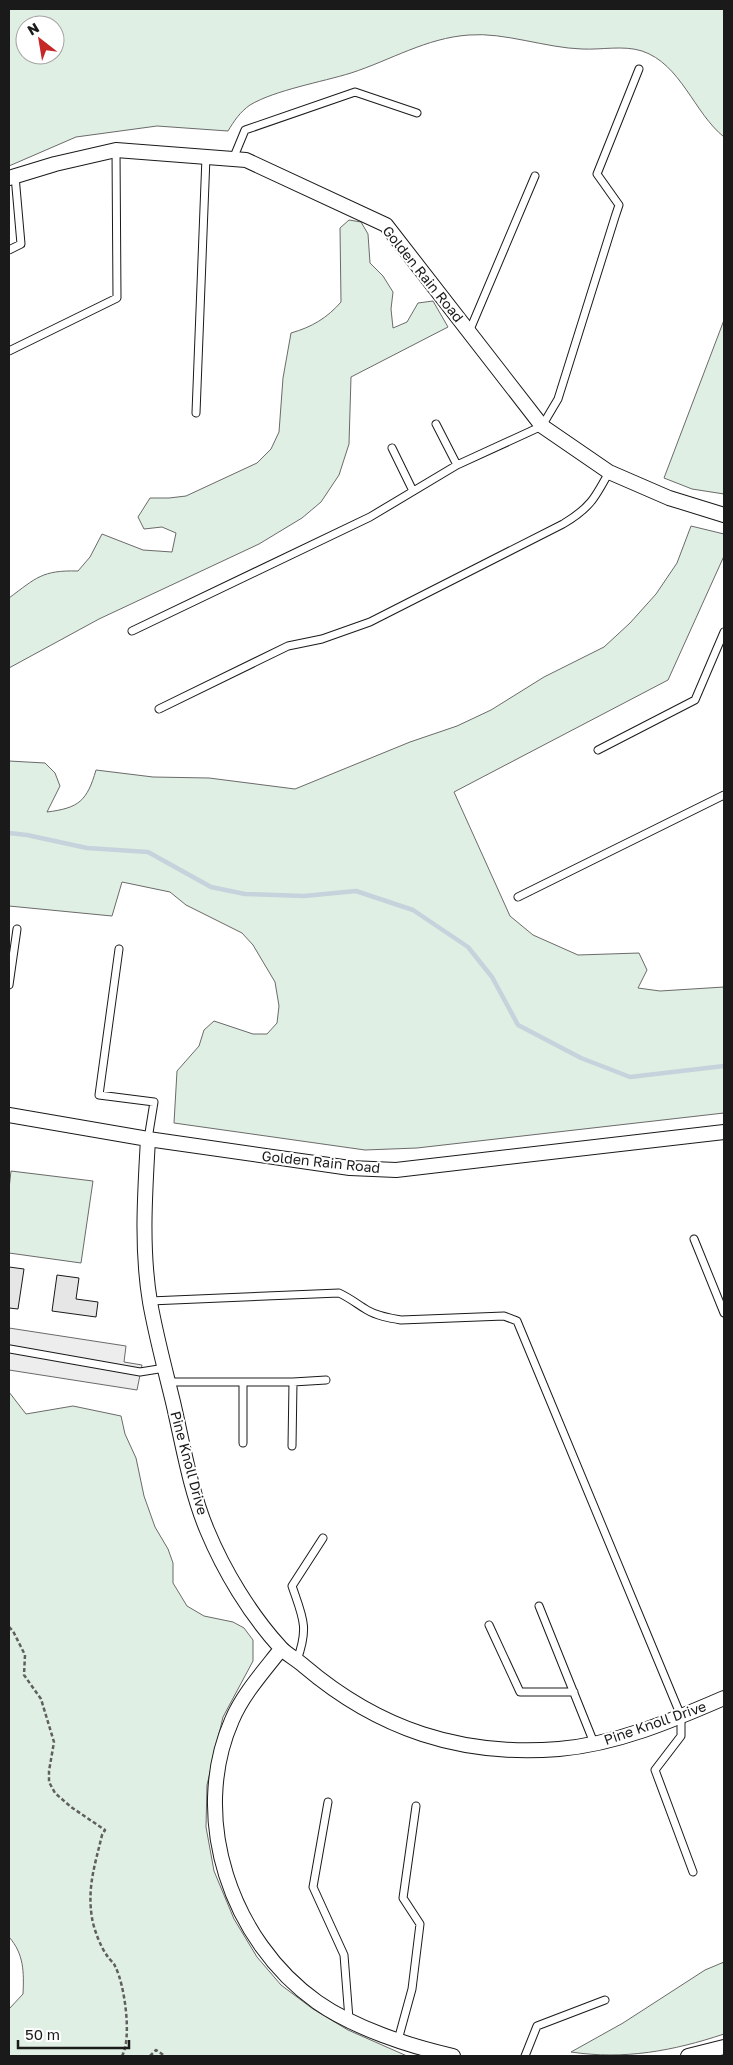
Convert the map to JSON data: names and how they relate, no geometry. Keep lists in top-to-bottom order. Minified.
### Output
{"streets":{"street":["Golden Rain Road","Pine Knoll Drive"]},"crossings":[["Golden Rain Road","Pine Knoll Drive"]],"scale_bar":"50 m","north":"top left"}
